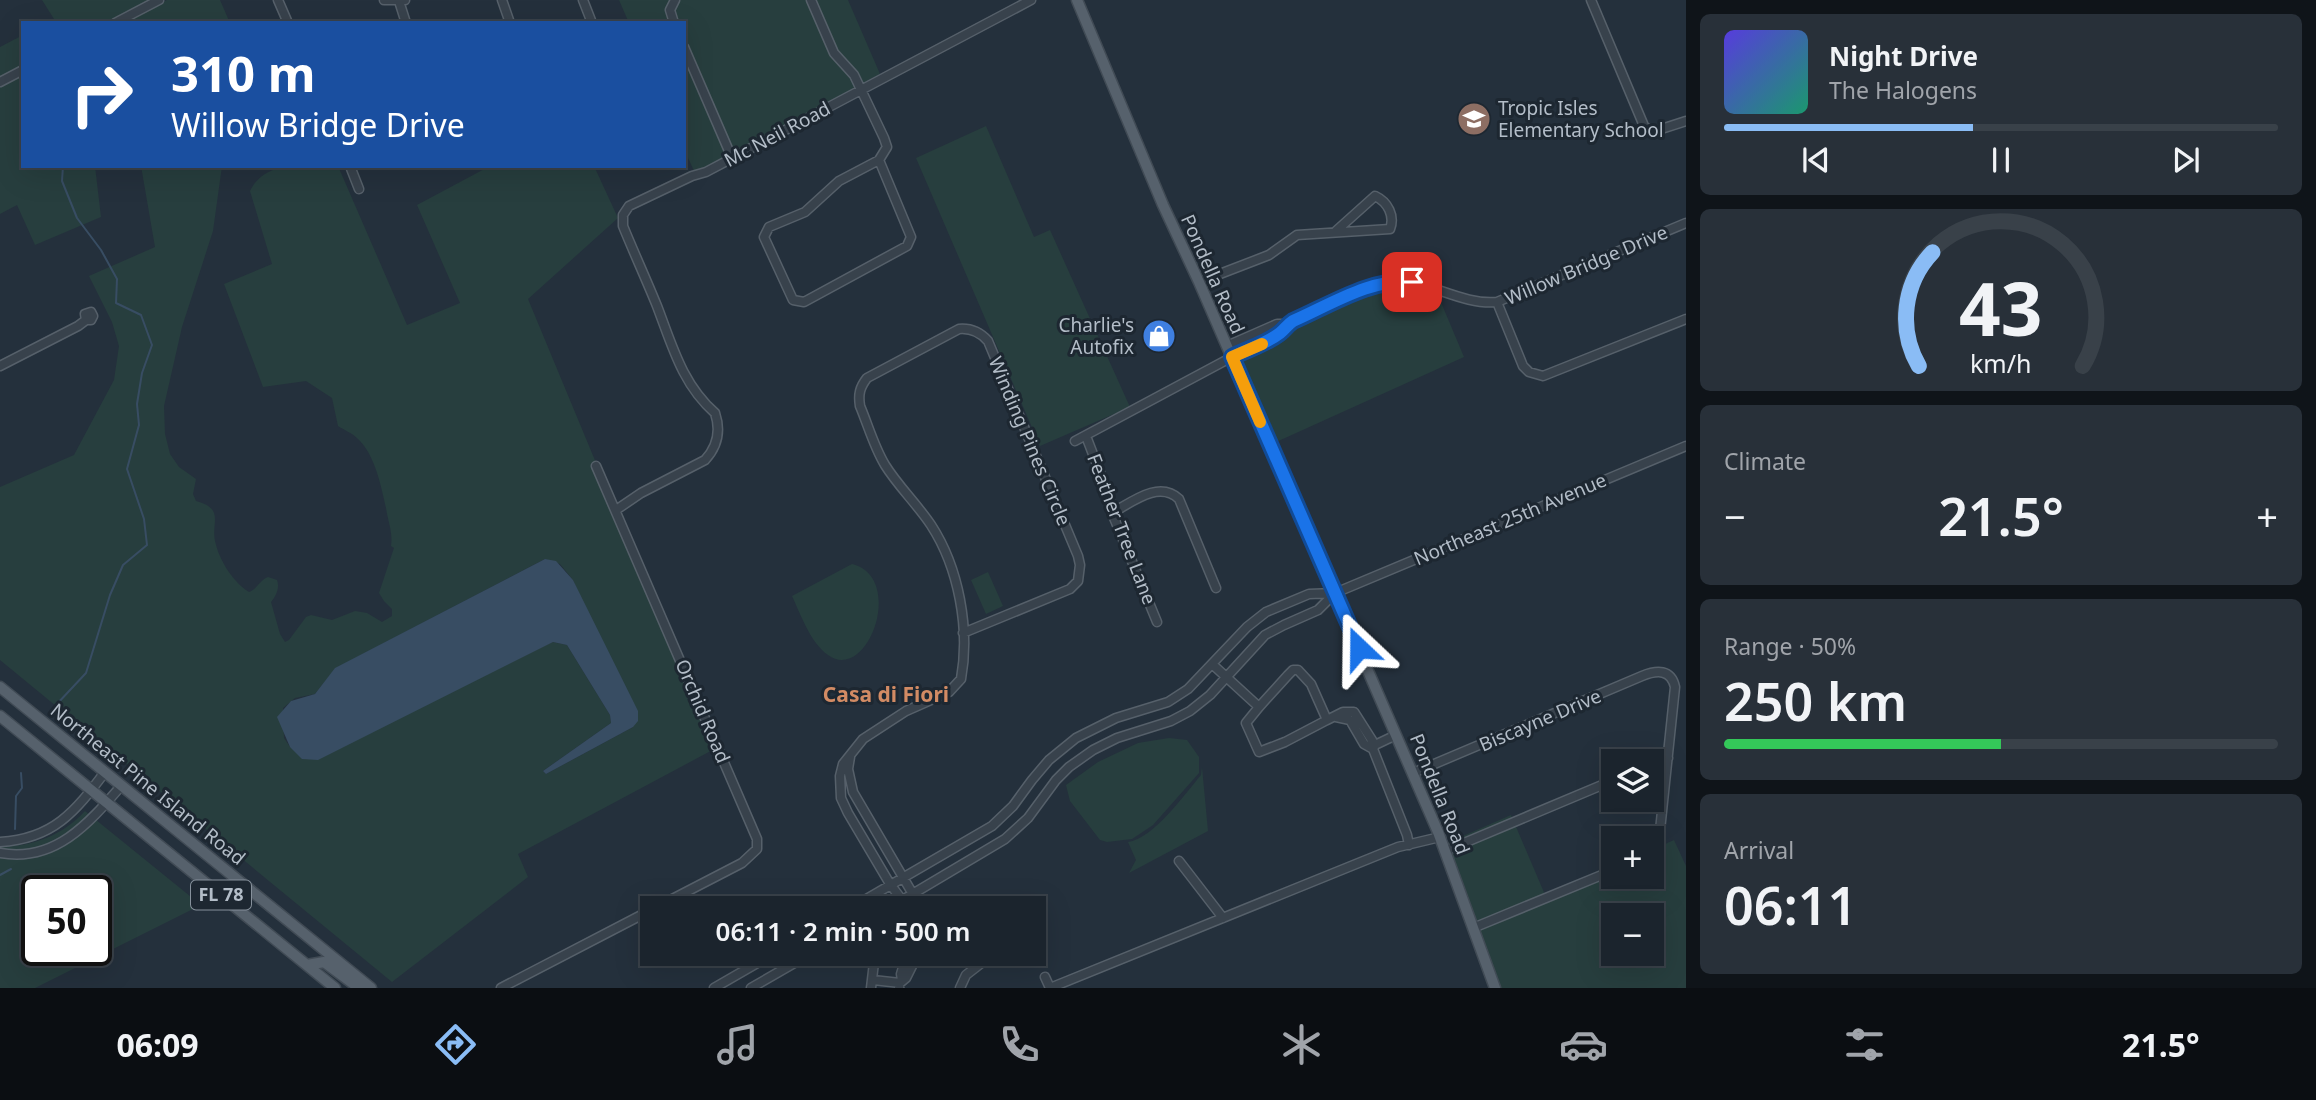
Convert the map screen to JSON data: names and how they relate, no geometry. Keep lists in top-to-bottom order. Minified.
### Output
{"streets":{"main road":["Pondella Road","Northeast Pine Island Road","FL 78"],"street":["Mc Neil Road","Willow Bridge Drive","Winding Pines Circle","Northeast 25th Avenue","Feather Tree Lane","Orchid Road","Biscayne Drive"]},"crossings":[["Mc Neil Road","Orchid Road"],["Willow Bridge Drive","Pondella Road"],["Willow Bridge Drive","Feather Tree Lane"],["Pondella Road","Northeast 25th Avenue"],["Pondella Road","Biscayne Drive"]],"districts":["Casa di Fiori"],"places":{"school or university":["Tropic Isles Elementary School"],"shop":["Charlie's Autofix"]},"page":{"turn":["310 m","Willow Bridge Drive"],"song":["Night Drive","The Halogens"],"tile":["Climate",["Range · 50%","250 km"],["Arrival","06:11"]],"heat":["−","21.5°","+"],"map_buttons":["+","−"],"limit":"50","trip":"06:11 · 2 min · 500 m","tabs":["06:09","21.5°"],"gauge":["43","km/h"]}}
